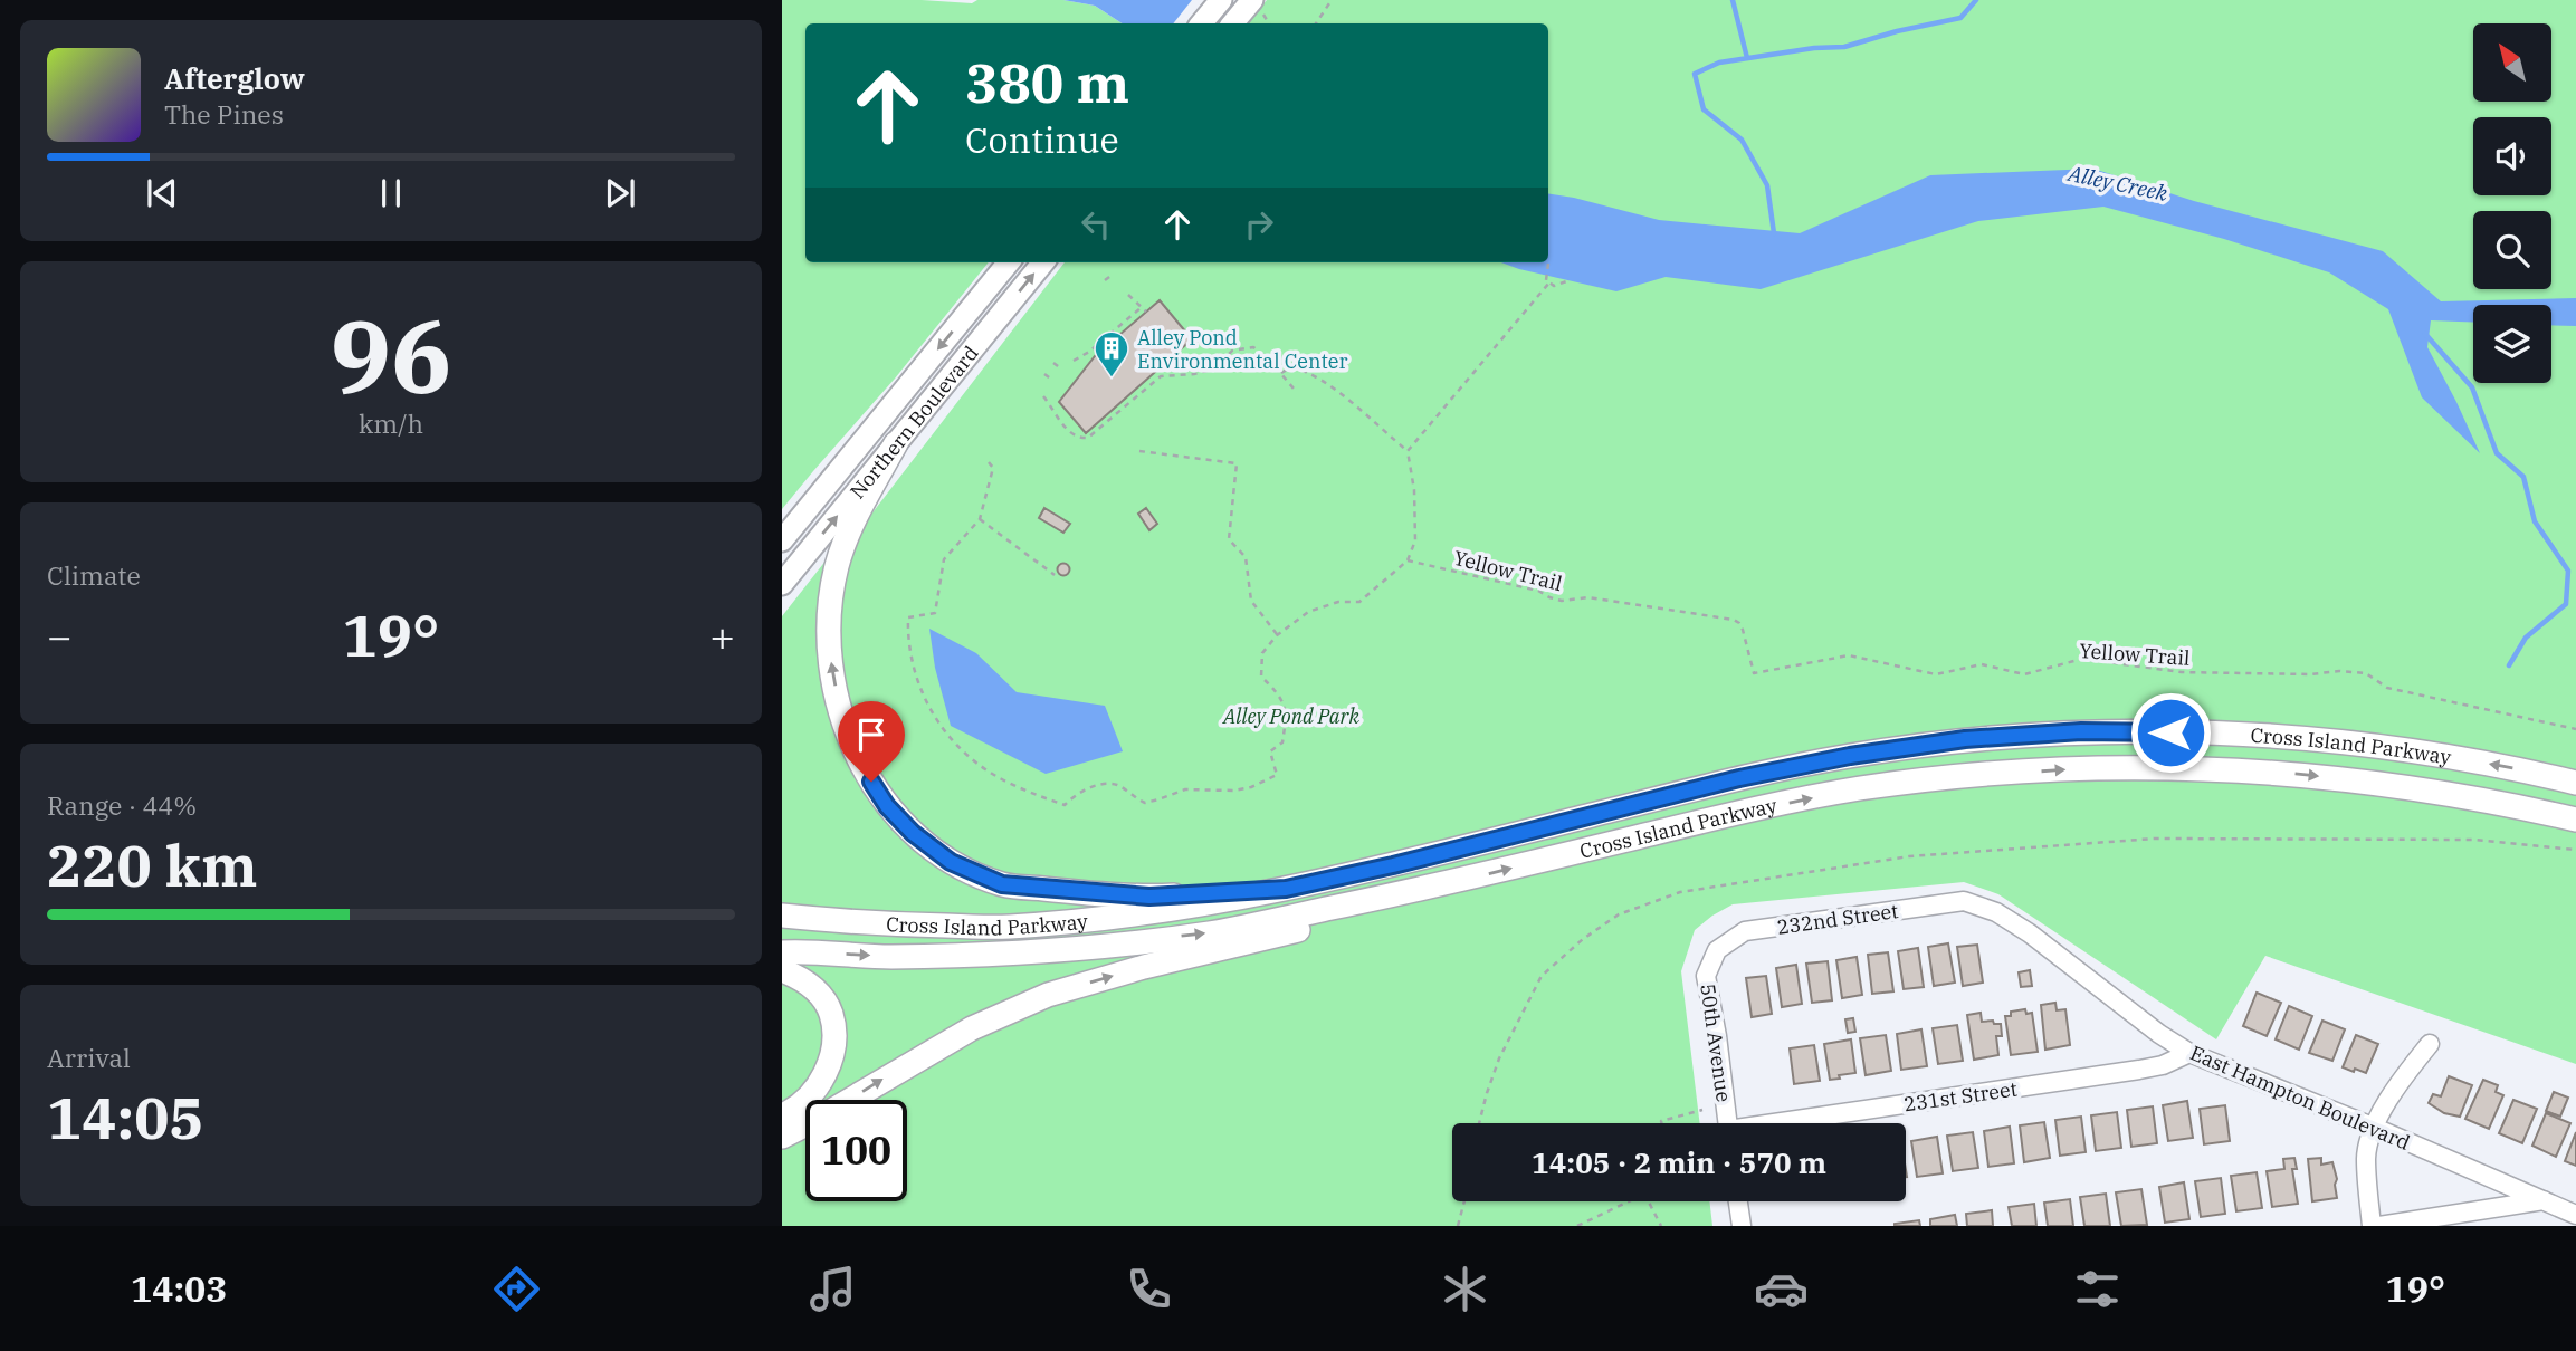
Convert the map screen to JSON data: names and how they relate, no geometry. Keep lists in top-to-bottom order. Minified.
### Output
{"streets":{"highway":["Cross Island Parkway"],"main road":["Northern Boulevard"],"street":["232nd Street","50th Avenue","231st Street","East Hampton Boulevard"],"path":["Yellow Trail"]},"crossings":[["232nd Street","50th Avenue"],["232nd Street","East Hampton Boulevard"],["231st Street","East Hampton Boulevard"]],"water":["Alley Creek"],"parks":["Alley Pond Park"],"places":{"building":["Alley Pond Environmental Center"]},"north":"top left","page":{"turn":["380 m","Continue"],"song":["Afterglow","The Pines"],"tile":[["96","km/h"],"Climate",["Range · 44%","220 km"],["Arrival","14:05"]],"heat":["−","19°","+"],"limit":"100","trip":"14:05 · 2 min · 570 m","tabs":["14:03","19°"]}}
